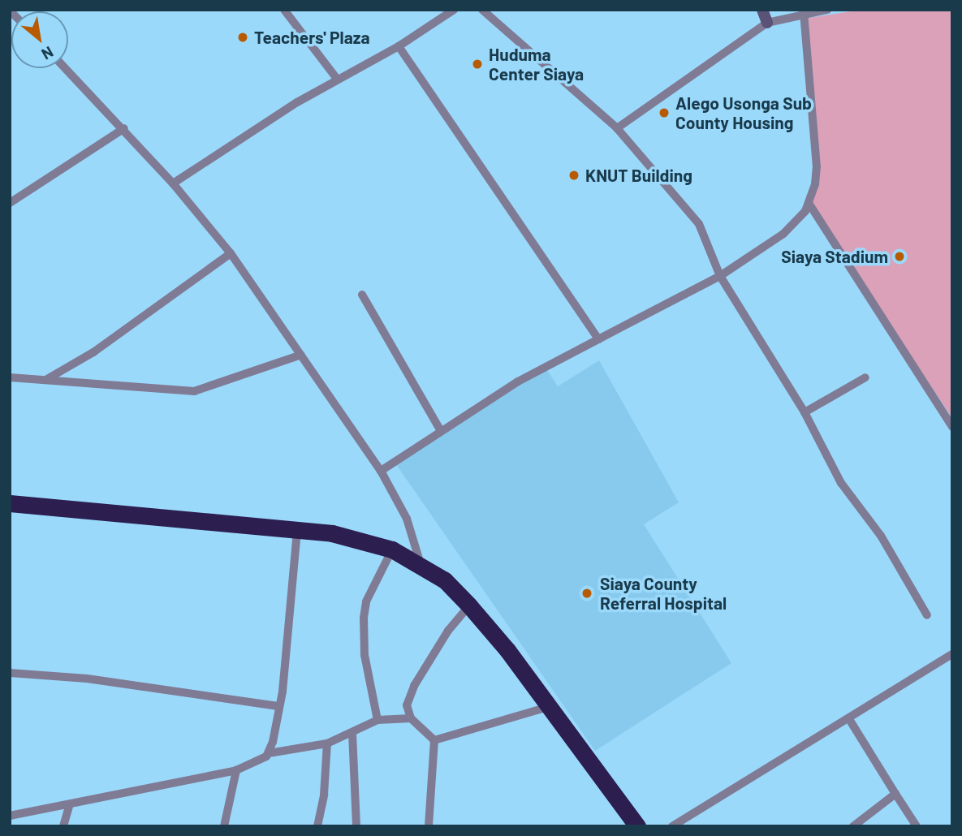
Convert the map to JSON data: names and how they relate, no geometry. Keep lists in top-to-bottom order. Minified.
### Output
{"places":["Teachers' Plaza","Huduma Center Siaya","Alego Usonga Sub County Housing","KNUT Building","Siaya Stadium","Siaya County Referral Hospital"],"north":"bottom right"}
